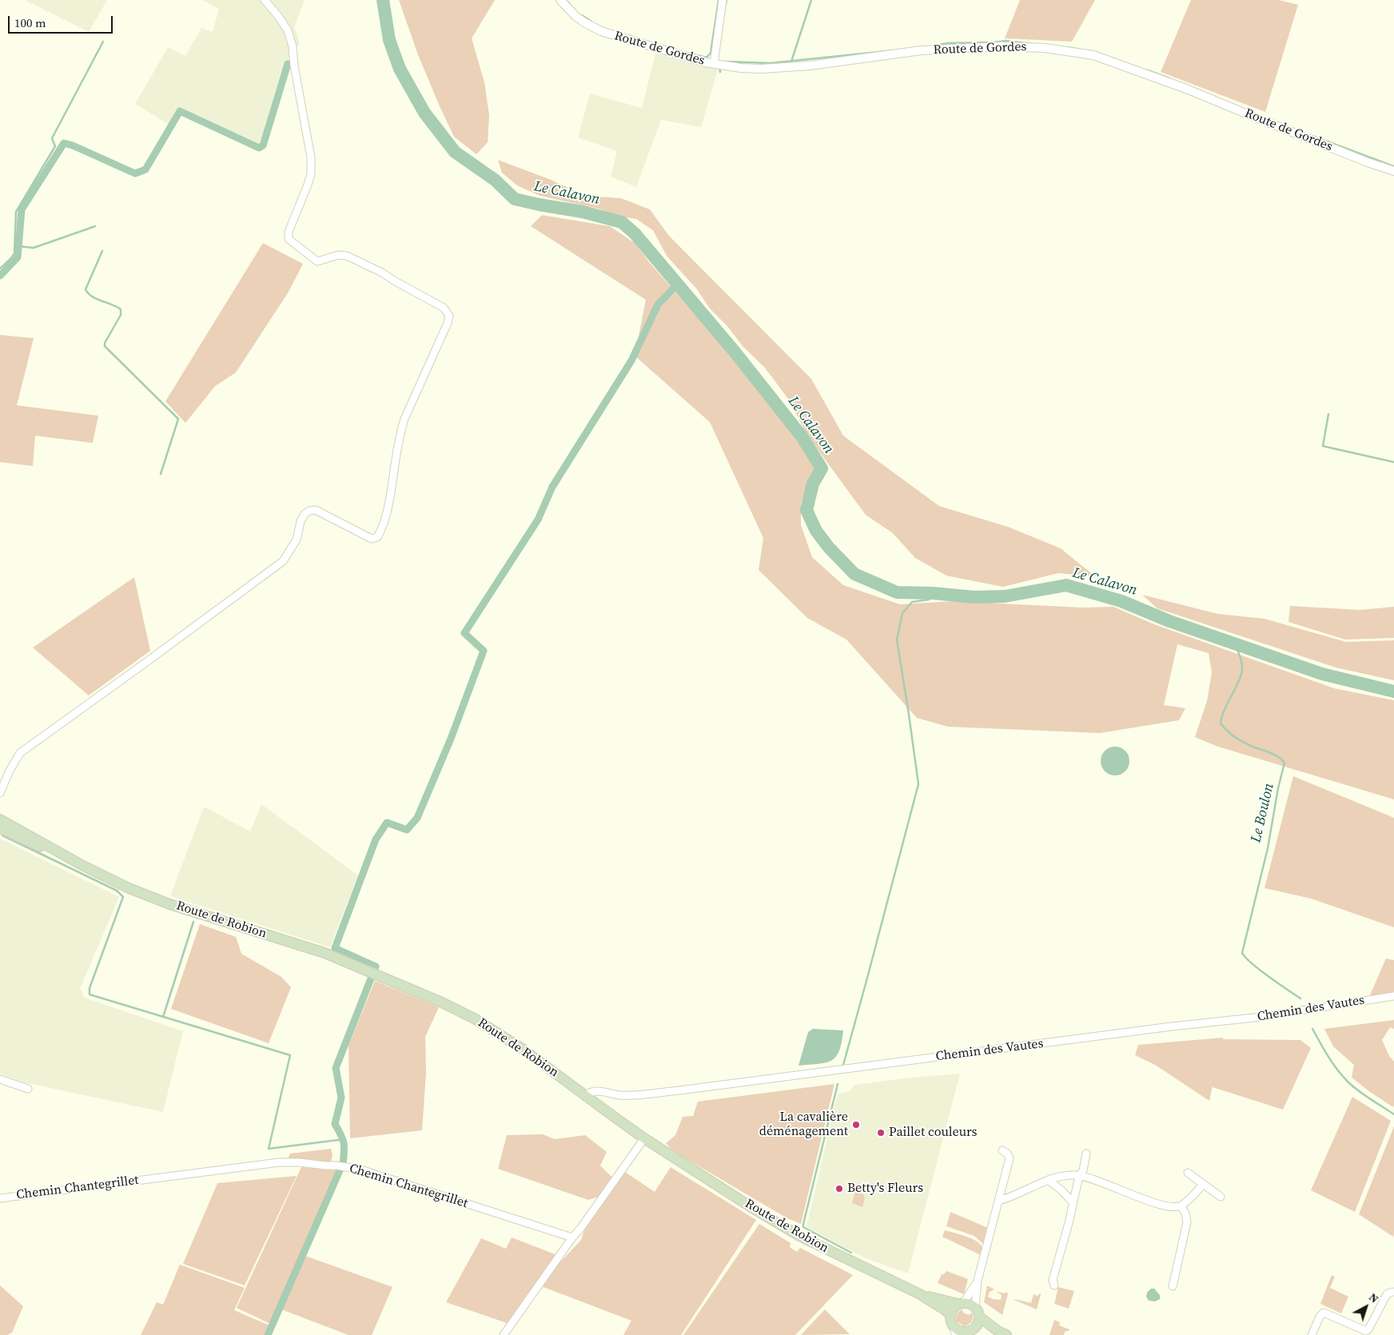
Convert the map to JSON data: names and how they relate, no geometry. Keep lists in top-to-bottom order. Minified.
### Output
{"streets":{"main road":["Route de Robion"],"street":["Route de Gordes","Chemin des Vautes","Chemin Chantegrillet"]},"crossings":[["Route de Robion","Chemin des Vautes"]],"water":["Le Calavon","Le Boulon"],"places":["La cavalière déménagement","Paillet couleurs","Betty's Fleurs"],"scale_bar":"100 m","north":"top right"}
